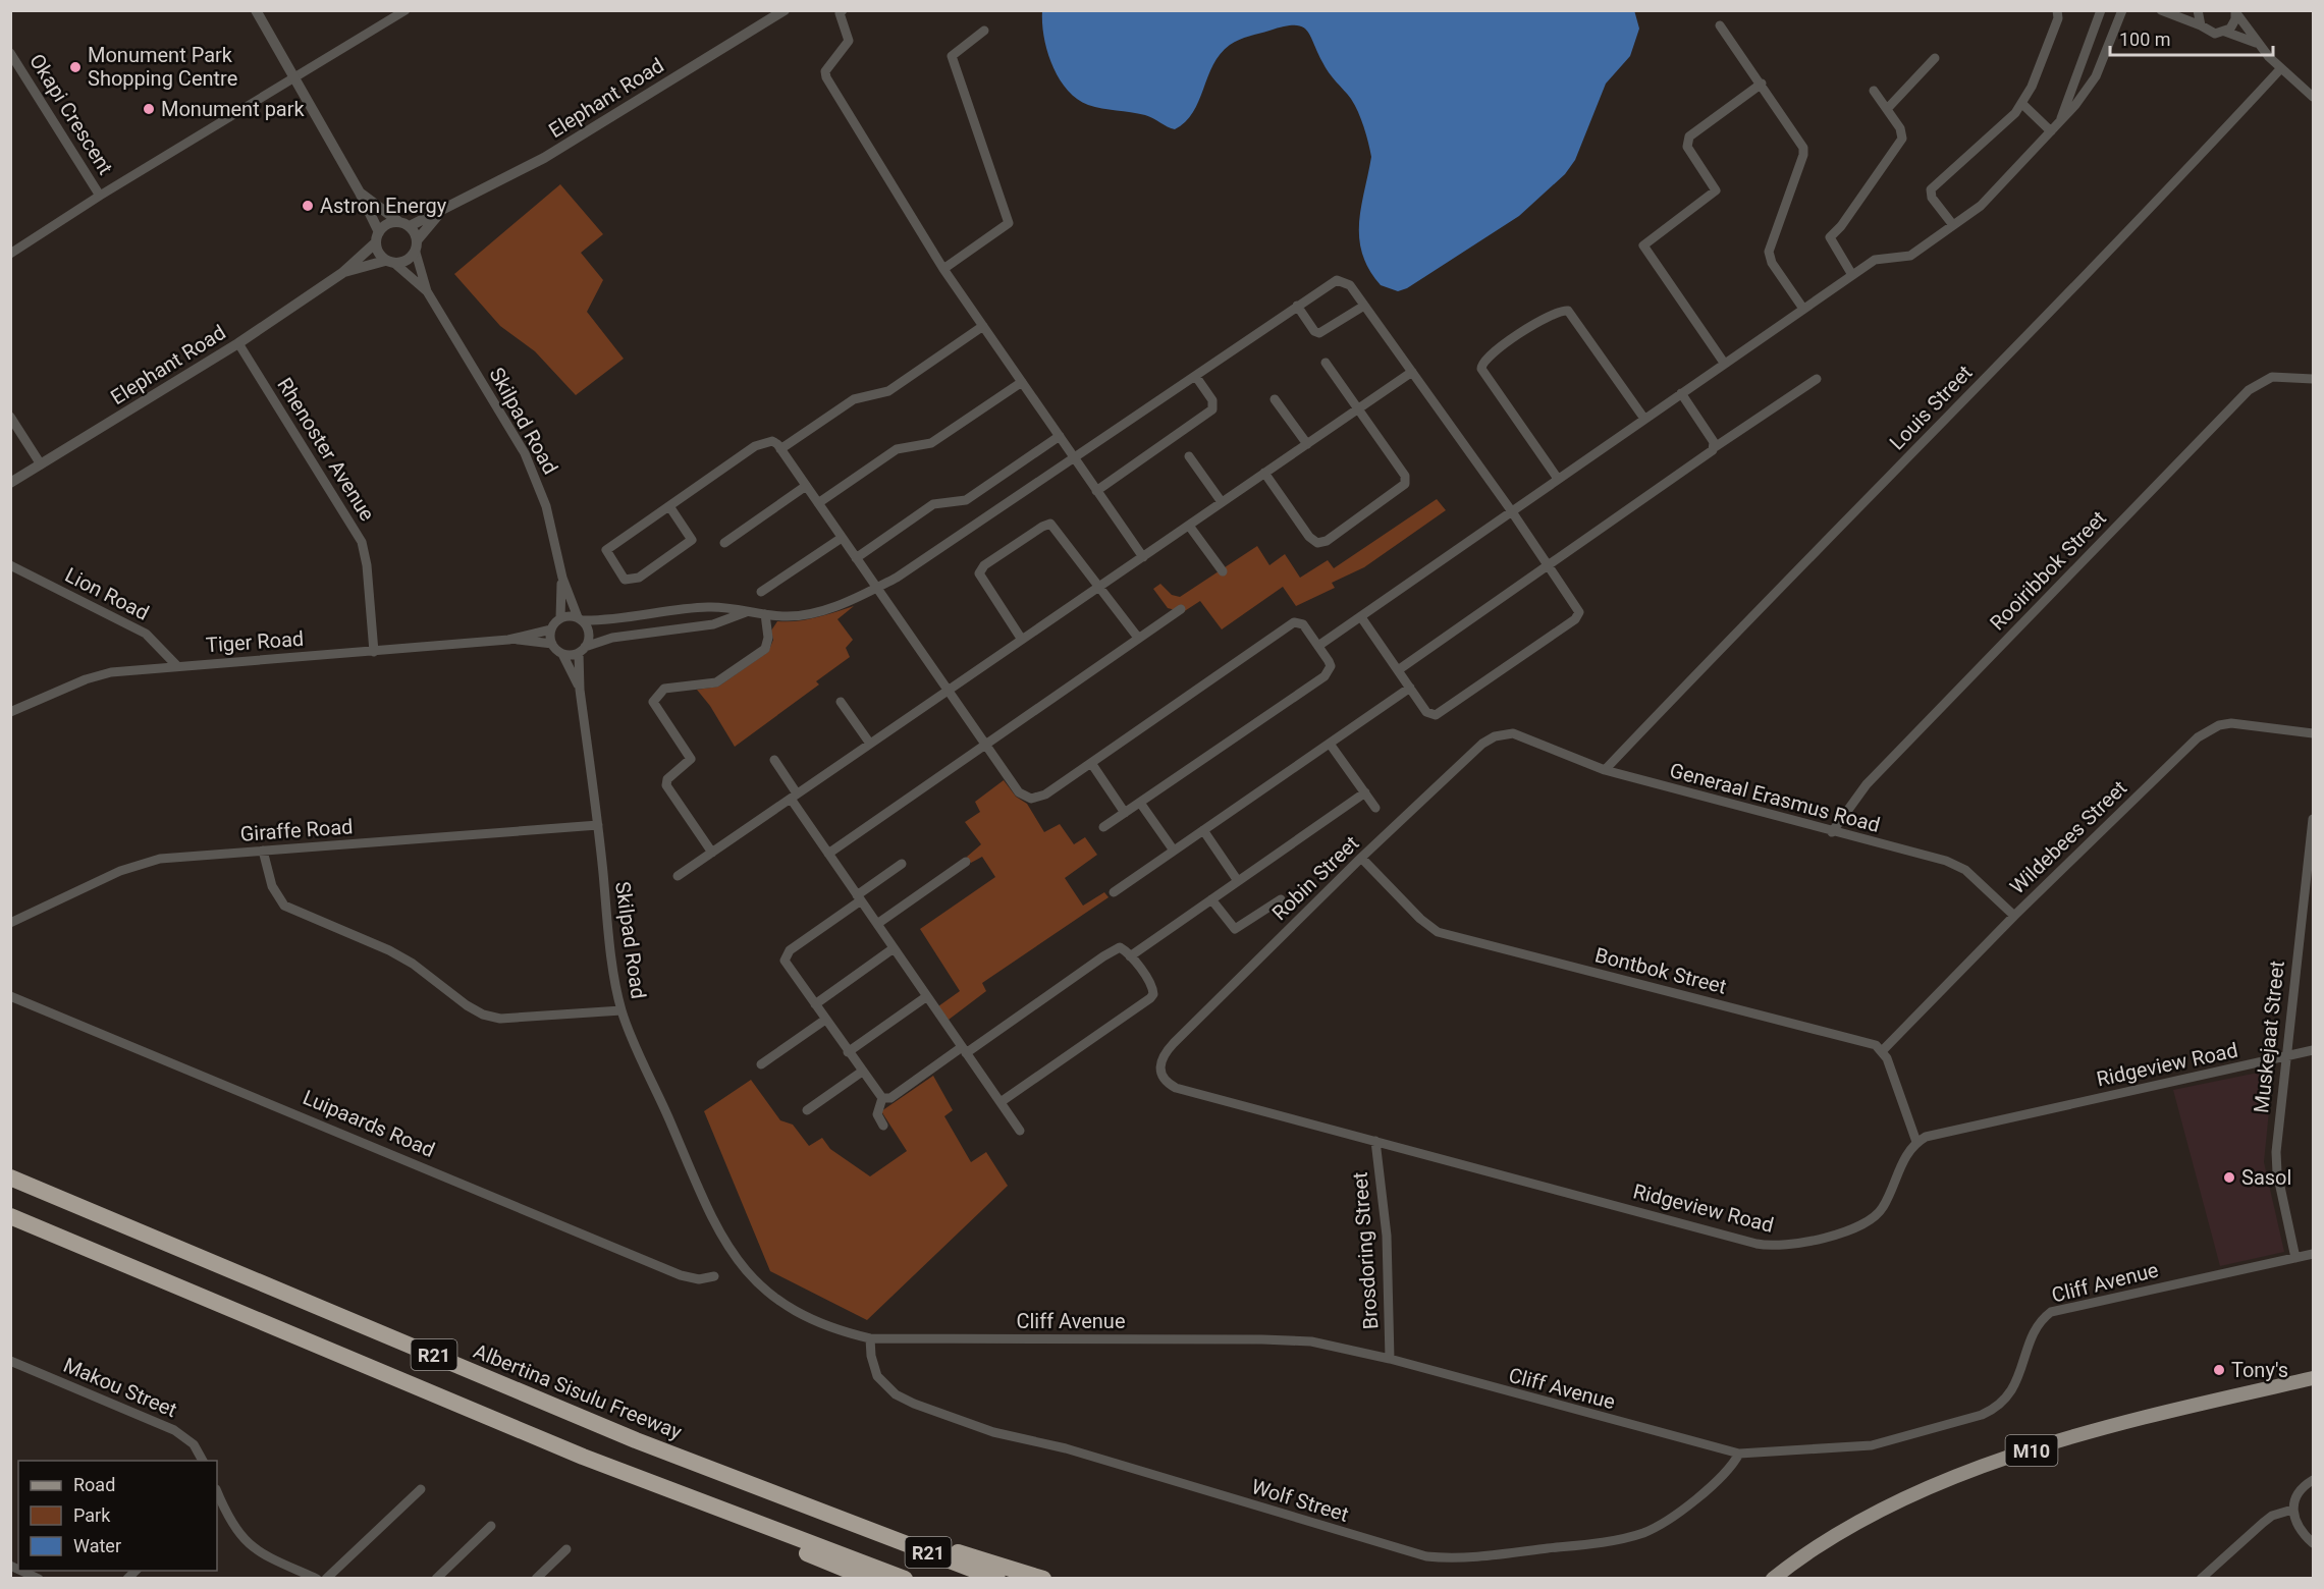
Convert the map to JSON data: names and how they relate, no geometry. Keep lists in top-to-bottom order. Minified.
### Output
{"streets":{"highway":["R21","Albertina Sisulu Freeway"],"main road":["M10"],"street":["Elephant Road","Okapi Crescent","Louis Street","Skilpad Road","Rhenoster Avenue","Rooiribbok Street","Lion Road","Tiger Road","Generaal Erasmus Road","Giraffe Road","Wildebees Street","Robin Street","Bontbok Street","Muskejaat Street","Ridgeview Road","Luipaards Road","Brosdoring Street","Cliff Avenue","Makou Street","Wolf Street"]},"crossings":[["Elephant Road","Skilpad Road"],["Elephant Road","Rhenoster Avenue"],["Louis Street","Generaal Erasmus Road"],["Skilpad Road","Tiger Road"],["Skilpad Road","Giraffe Road"],["Skilpad Road","Cliff Avenue"],["Rhenoster Avenue","Tiger Road"],["Rooiribbok Street","Generaal Erasmus Road"],["Lion Road","Tiger Road"],["Generaal Erasmus Road","Wildebees Street"],["Generaal Erasmus Road","Robin Street"],["Wildebees Street","Bontbok Street"],["Robin Street","Bontbok Street"],["Robin Street","Ridgeview Road"],["Muskejaat Street","Ridgeview Road"],["Muskejaat Street","Cliff Avenue"],["Ridgeview Road","Brosdoring Street"],["Brosdoring Street","Cliff Avenue"],["Cliff Avenue","Wolf Street"]],"places":["Monument Park Shopping Centre","Monument park","Astron Energy","Sasol","Tony's"],"legend":["Road","Park","Water"],"scale_bar":"100 m"}
